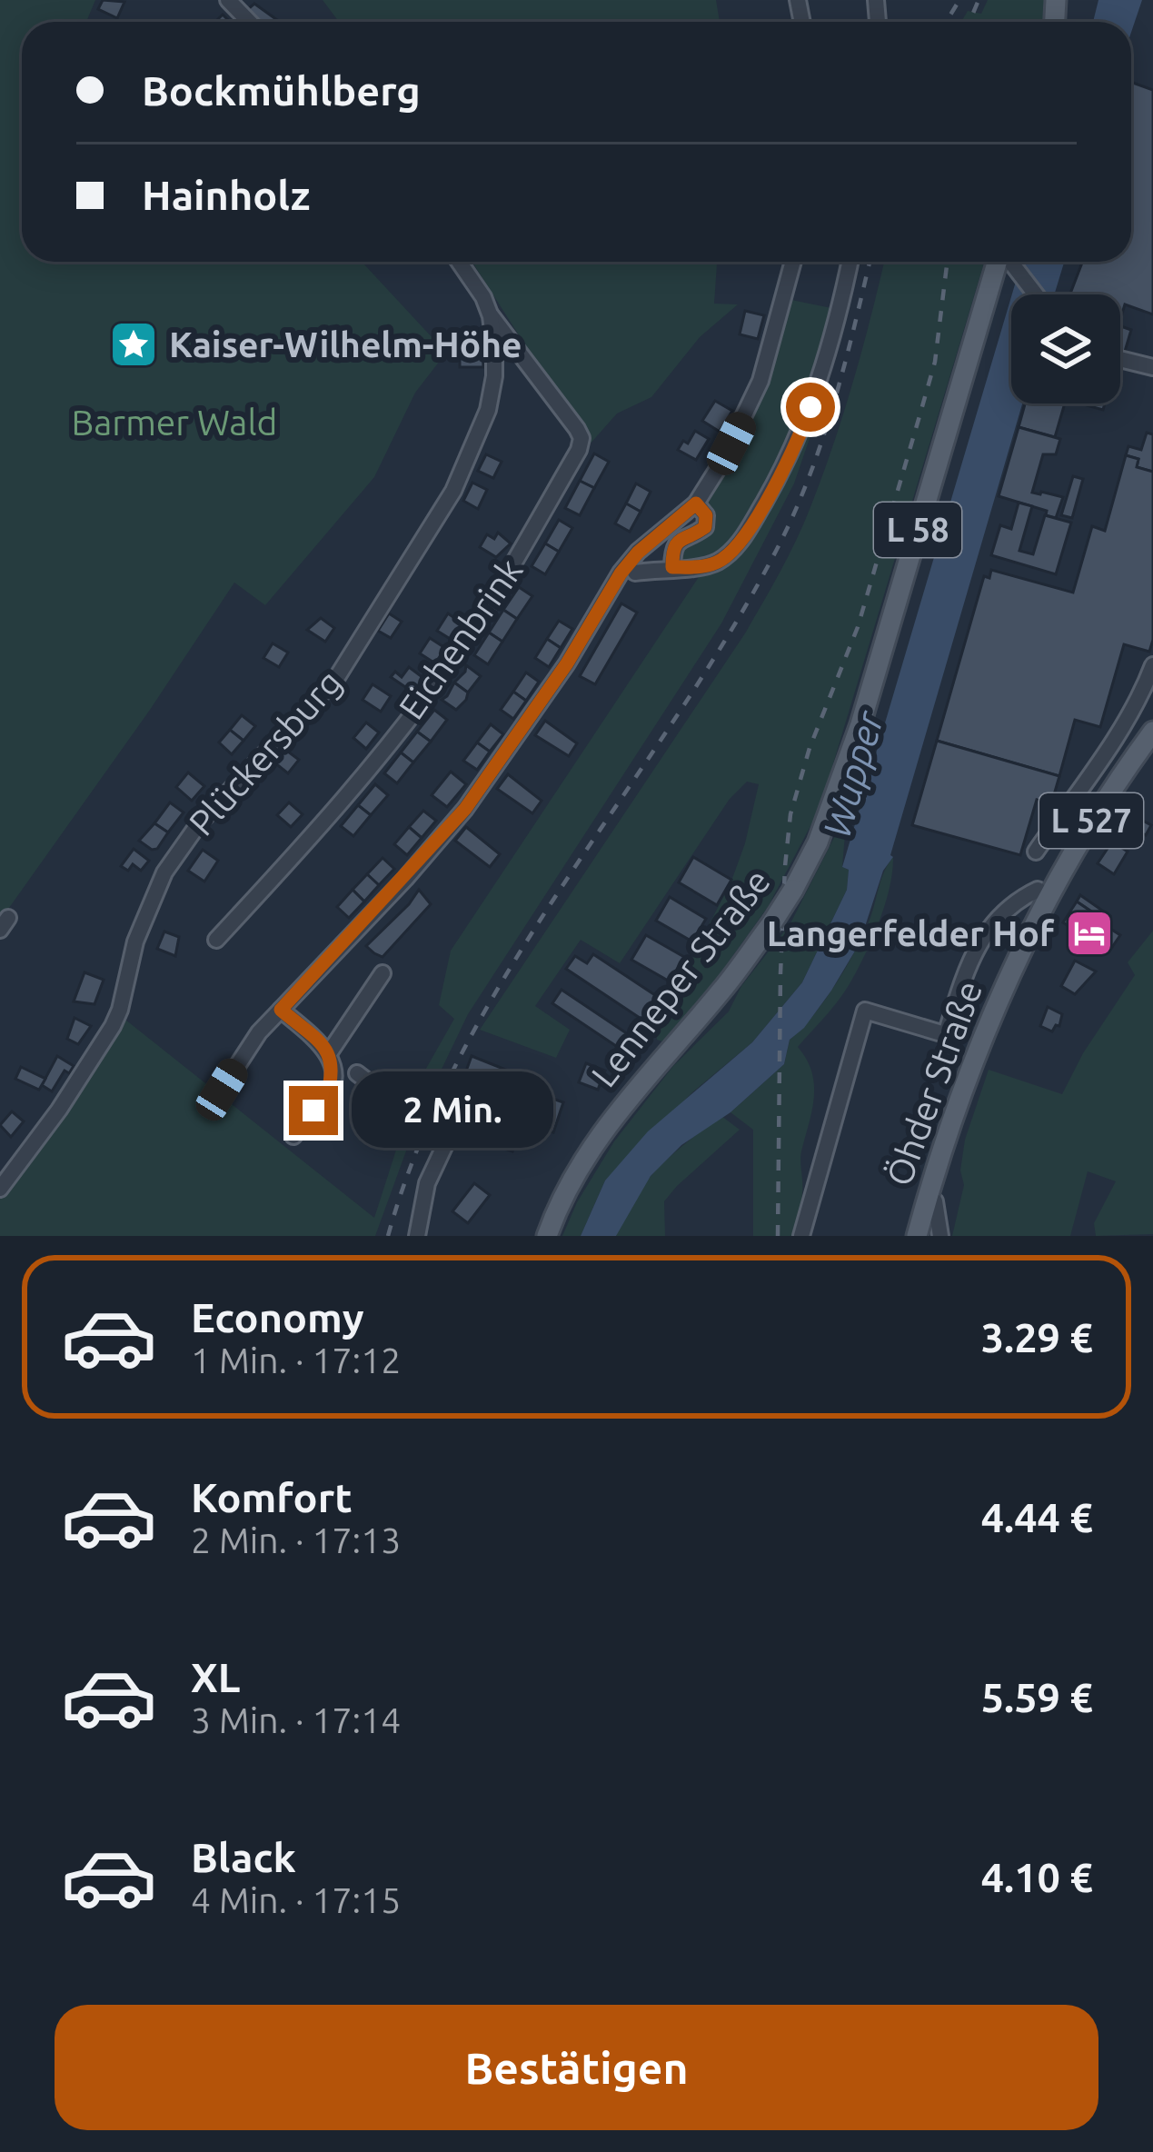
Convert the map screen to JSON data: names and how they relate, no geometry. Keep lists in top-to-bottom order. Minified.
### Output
{"streets":{"main road":["L 58","L 527","Lenneper Straße","Öhder Straße"],"street":["Eichenbrink","Plückersburg"]},"crossings":[["Eichenbrink","Plückersburg"]],"water":["Wupper"],"parks":["Barmer Wald"],"places":{"place":["Kaiser-Wilhelm-Höhe"],"hotel":["Langerfelder Hof"]},"page":{"banner":["Bockmühlberg","Hainholz"],"bubble":"2 Min.","list":[{"name":"Economy","note":"1 Min. · 17:12","value":"3.29 €"},{"name":"Komfort","note":"2 Min. · 17:13","value":"4.44 €"},{"name":"XL","note":"3 Min. · 17:14","value":"5.59 €"},{"name":"Black","note":"4 Min. · 17:15","value":"4.10 €"}],"buttons":"Bestätigen"}}
